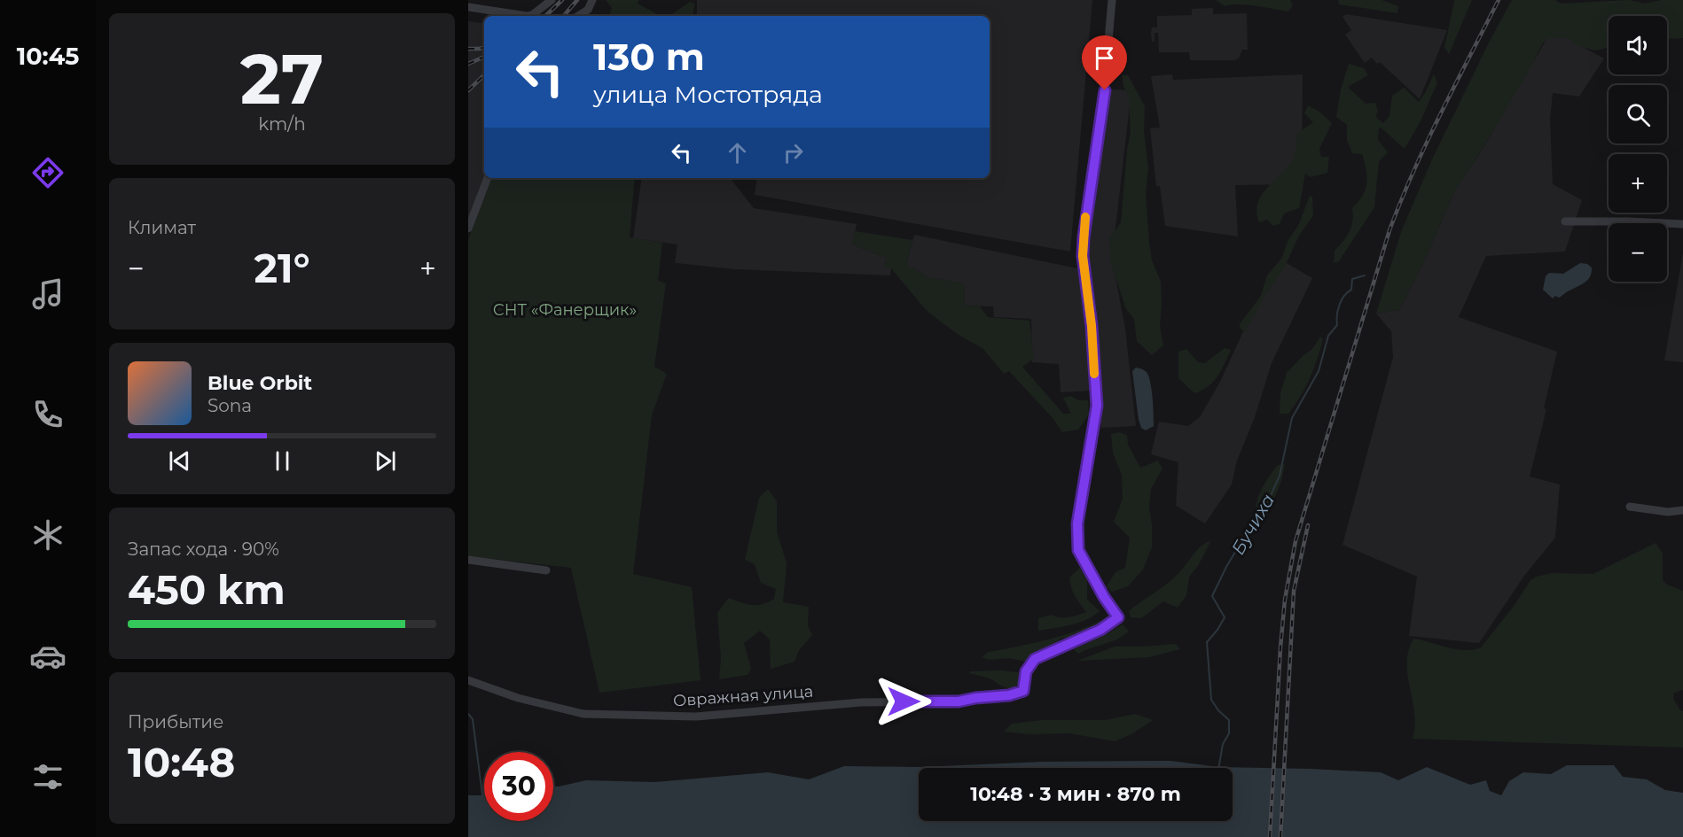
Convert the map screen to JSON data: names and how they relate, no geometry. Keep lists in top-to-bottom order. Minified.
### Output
{"streets":{"street":["Овражная улица"]},"water":["Бучиха"],"parks":["СНТ «Фанерщик»"],"page":{"tabs":"10:45","tile":[["27","km/h"],"Климат",["Запас хода · 90%","450 km"],["Прибытие","10:48"]],"map_buttons":["+","−"],"turn":["130 m","улица Мостотряда"],"heat":["−","21°","+"],"song":["Blue Orbit","Sona"],"limit":"30","trip":"10:48 · 3 мин · 870 m"}}
